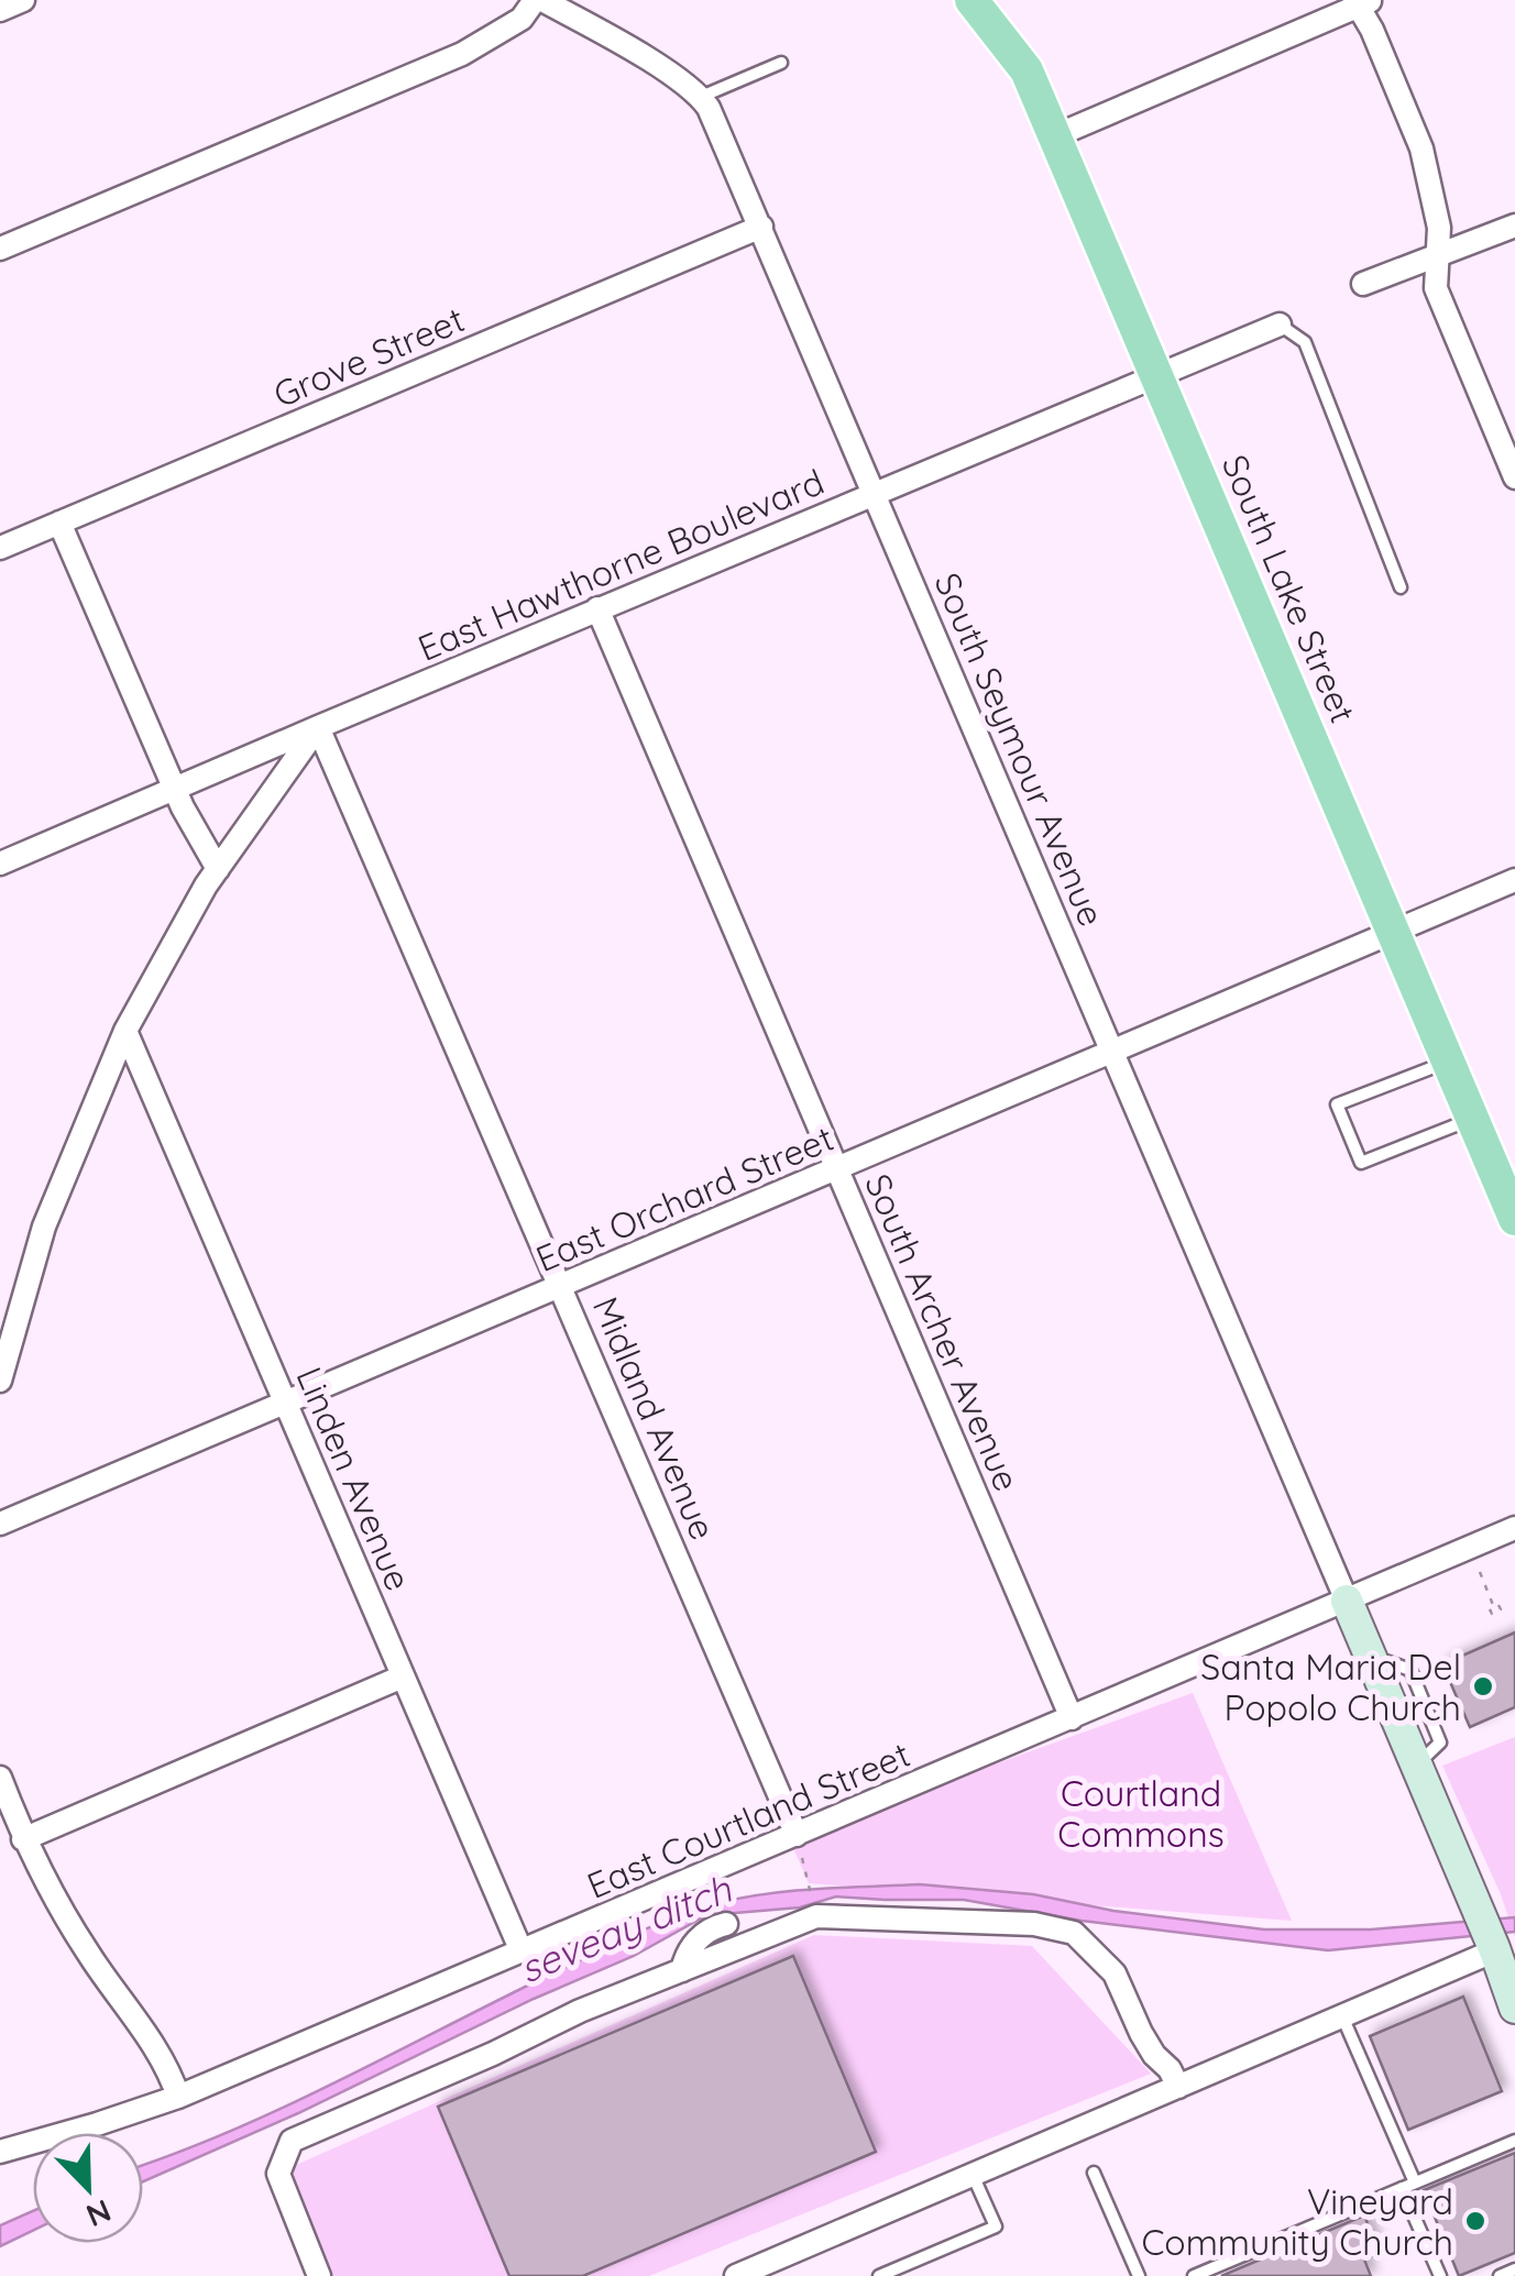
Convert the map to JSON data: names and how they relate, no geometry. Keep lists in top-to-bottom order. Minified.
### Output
{"streets":{"main road":["South Lake Street"],"street":["Grove Street","East Hawthorne Boulevard","South Seymour Avenue","East Orchard Street","South Archer Avenue","Midland Avenue","Linden Avenue","East Courtland Street"]},"crossings":[["Grove Street","South Seymour Avenue"],["East Hawthorne Boulevard","South Lake Street"],["East Hawthorne Boulevard","South Seymour Avenue"],["East Hawthorne Boulevard","South Archer Avenue"],["East Hawthorne Boulevard","Midland Avenue"],["South Lake Street","East Orchard Street"],["South Seymour Avenue","East Orchard Street"],["South Seymour Avenue","East Courtland Street"],["East Orchard Street","South Archer Avenue"],["East Orchard Street","Midland Avenue"],["East Orchard Street","Linden Avenue"],["South Archer Avenue","East Courtland Street"],["Midland Avenue","East Courtland Street"],["Linden Avenue","East Courtland Street"]],"water":["seveay ditch"],"parks":["Courtland Commons"],"places":["Santa Maria Del Popolo Church","Vineyard Community Church"],"north":"bottom right"}
